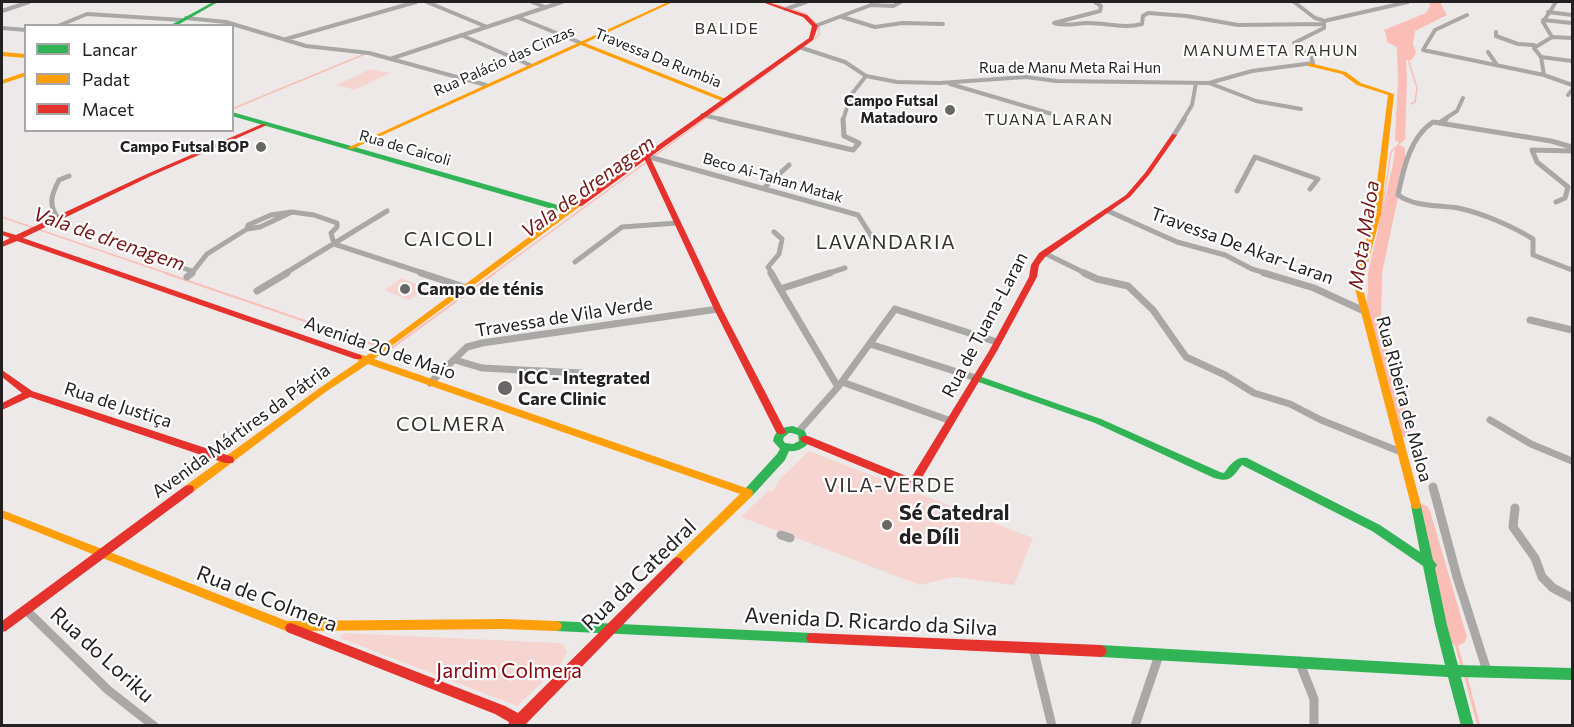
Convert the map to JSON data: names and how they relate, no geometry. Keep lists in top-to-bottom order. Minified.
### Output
{"streets":{"street":["Travessa Da Rumbia","Rua Palácio das Cinzas","Rua de Manu Meta Rai Hun","Rua de Caicoli","Beco Ai-Tahan Matak","Travessa De Akar-Laran","Travessa de Vila Verde","Rua de Tuana-Laran","Avenida 20 de Maio","Rua Ribeira de Maloa","Rua de Justiça","Avenida Mártires da Pátria","Rua da Catedral","Rua de Colmera","Avenida D. Ricardo da Silva","Rua do Loriku"]},"crossings":[["Travessa Da Rumbia","Rua Palácio das Cinzas"],["Travessa Da Rumbia","Avenida Mártires da Pátria"],["Rua Palácio das Cinzas","Rua de Caicoli"],["Rua de Manu Meta Rai Hun","Rua de Tuana-Laran"],["Rua de Manu Meta Rai Hun","Rua Ribeira de Maloa"],["Rua de Manu Meta Rai Hun","Avenida Mártires da Pátria"],["Rua de Caicoli","Avenida Mártires da Pátria"],["Beco Ai-Tahan Matak","Avenida Mártires da Pátria"],["Travessa De Akar-Laran","Rua de Tuana-Laran"],["Travessa De Akar-Laran","Rua Ribeira de Maloa"],["Travessa de Vila Verde","Avenida 20 de Maio"],["Avenida 20 de Maio","Avenida Mártires da Pátria"],["Avenida 20 de Maio","Rua da Catedral"],["Rua Ribeira de Maloa","Avenida D. Ricardo da Silva"],["Rua de Justiça","Avenida Mártires da Pátria"],["Avenida Mártires da Pátria","Rua de Colmera"],["Avenida Mártires da Pátria","Rua do Loriku"],["Rua da Catedral","Rua de Colmera"],["Rua da Catedral","Avenida D. Ricardo da Silva"],["Rua de Colmera","Avenida D. Ricardo da Silva"]],"districts":["BALIDE","MANUMETA RAHUN","TUANA LARAN","CAICOLI","LAVANDARIA","COLMERA","VILA-VERDE"],"water":["Vala de drenagem","Mota Maloa"],"parks":["Jardim Colmera"],"places":["Campo Futsal Matadouro","Campo Futsal BOP","Campo de ténis","ICC - Integrated Care Clinic","Sé Catedral de Díli"],"legend":["Lancar","Padat","Macet"]}
